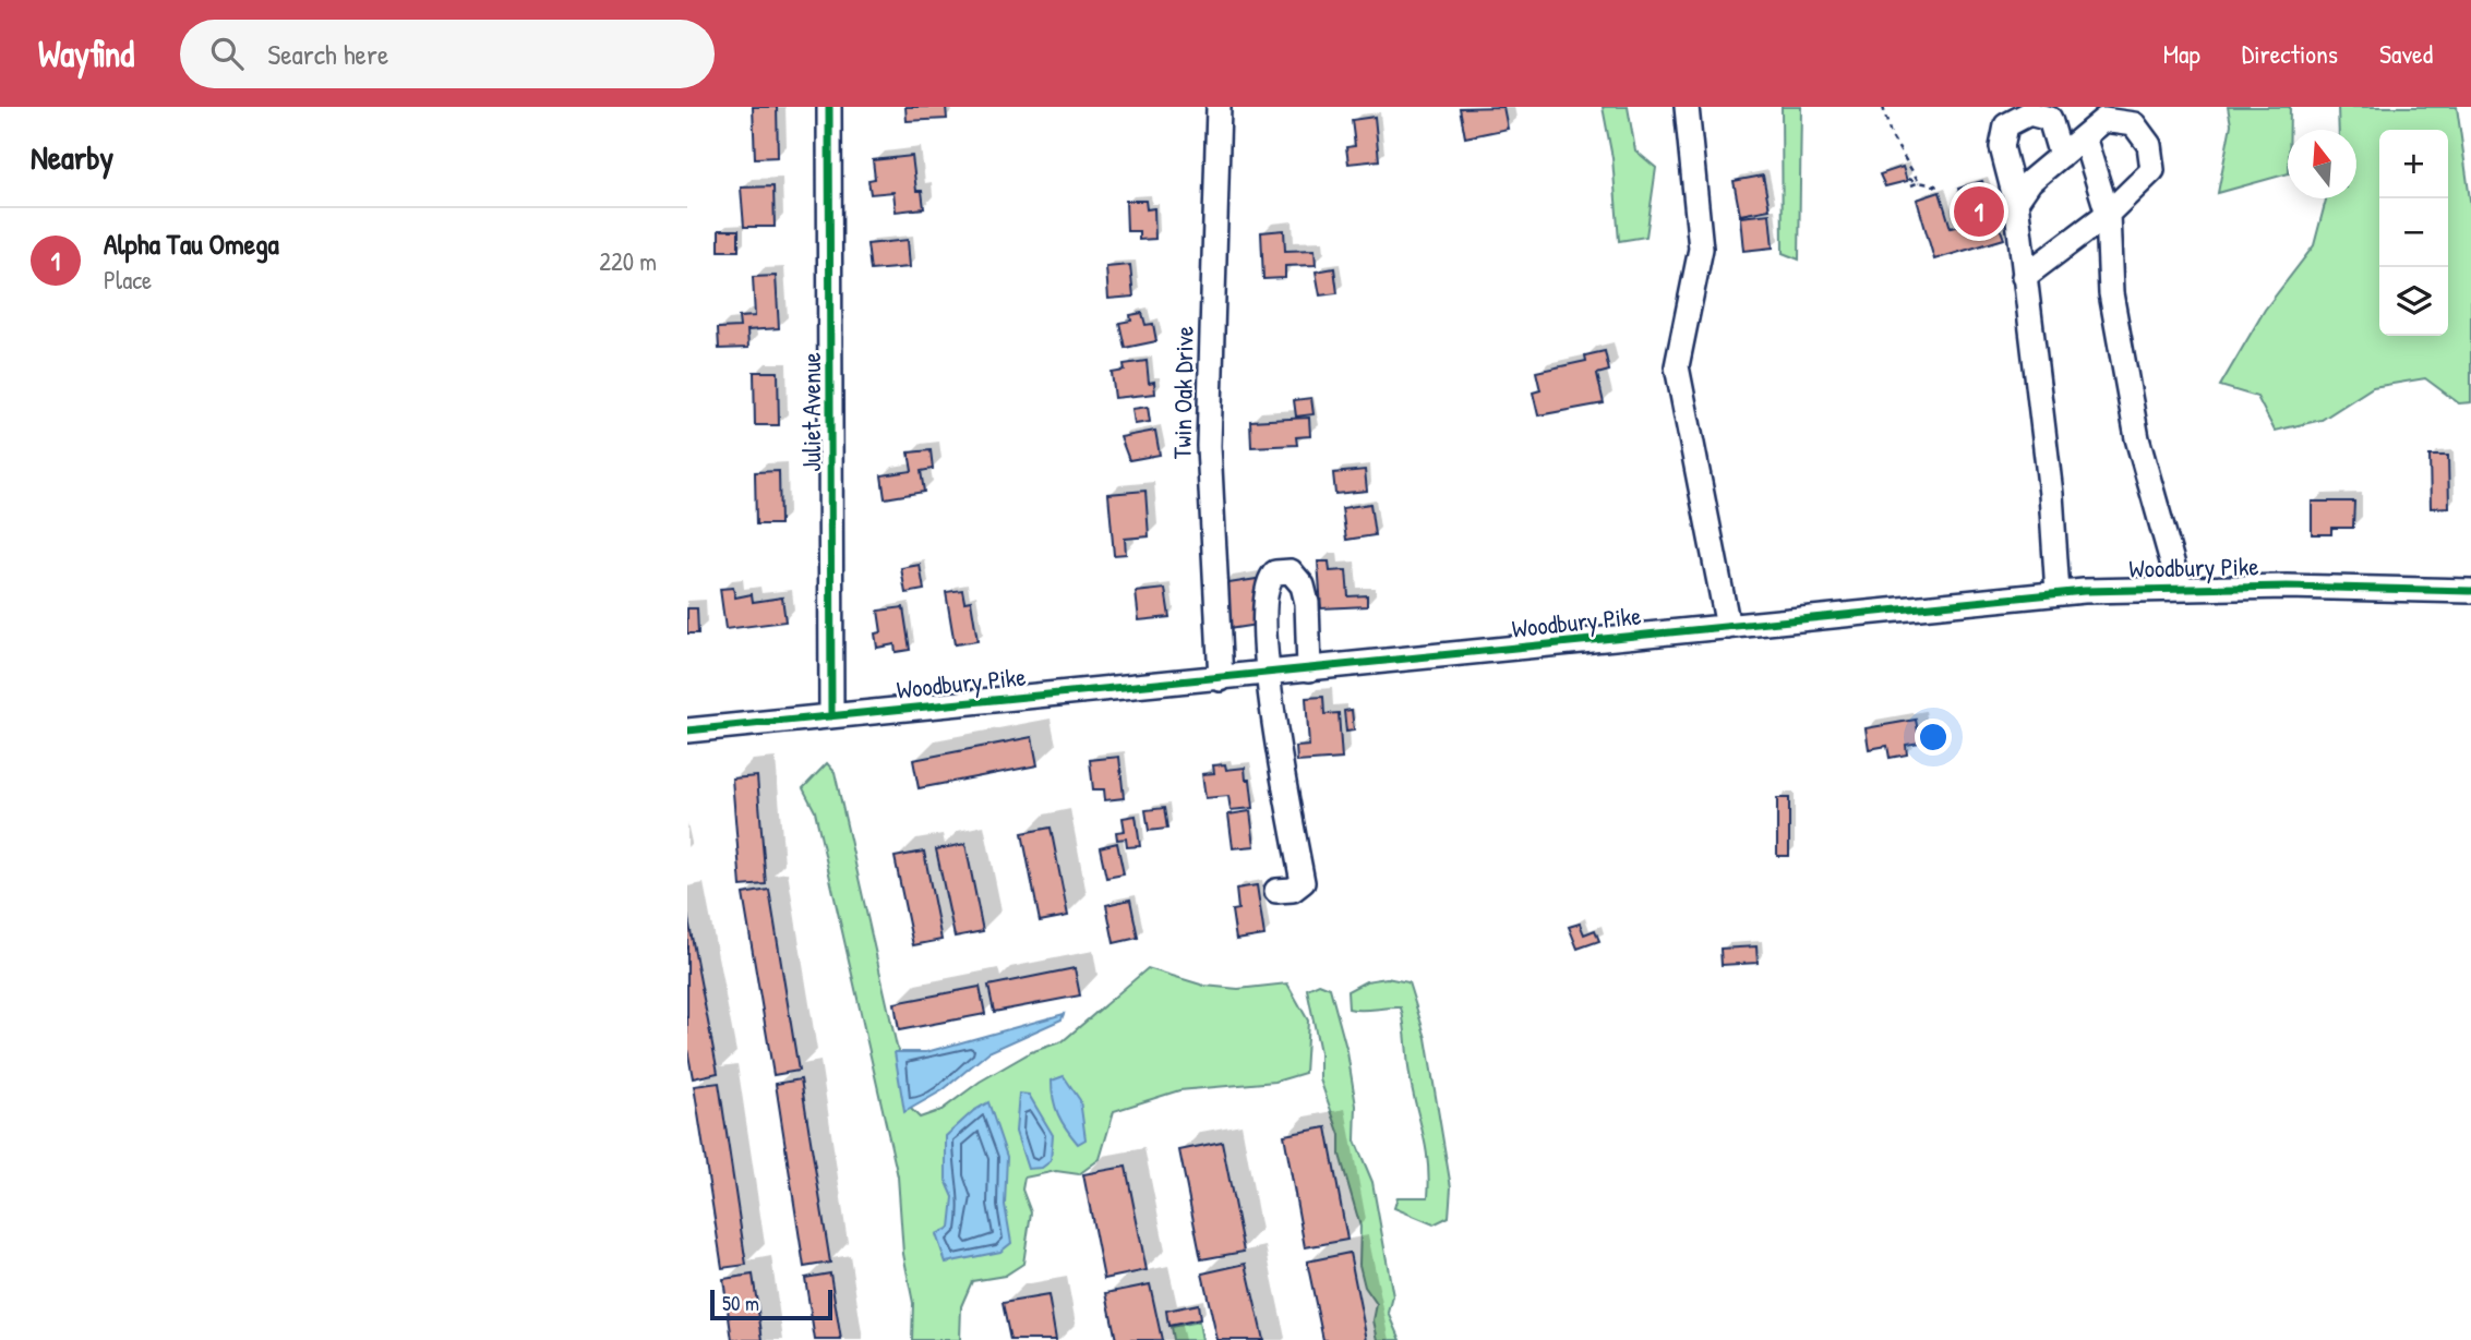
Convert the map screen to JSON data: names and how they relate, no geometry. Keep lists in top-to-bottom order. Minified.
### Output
{"streets":{"street":["Twin Oak Drive","Juliet Avenue","Woodbury Pike"]},"crossings":[["Twin Oak Drive","Woodbury Pike"],["Juliet Avenue","Woodbury Pike"]],"scale_bar":"50 m","north":"top","page":{"header":"Wayfind","search":"Search here","nav":["Map","Directions","Saved"],"heading":"Nearby","map_buttons":["+","−"],"pins":"1","list":[{"mark":"1","name":"Alpha Tau Omega","note":"Place","value":"220 m"}],"scale":"50 m"}}
